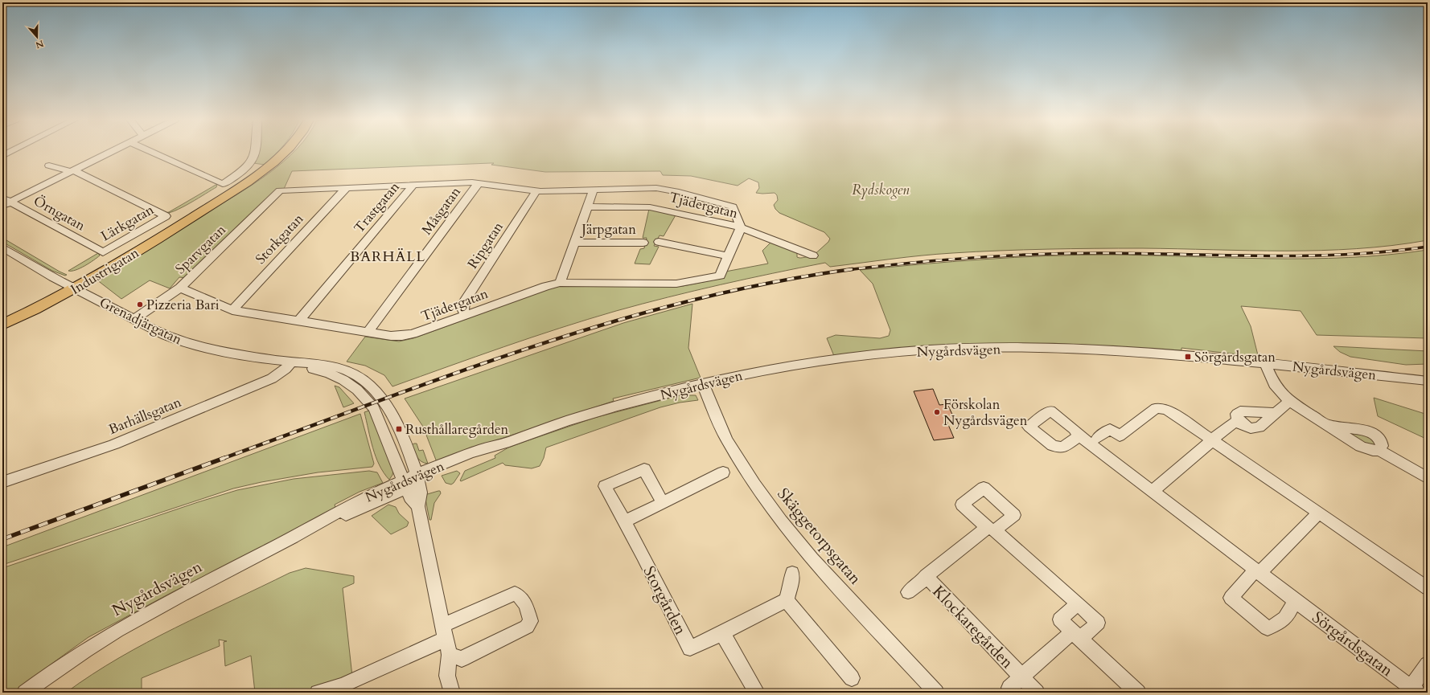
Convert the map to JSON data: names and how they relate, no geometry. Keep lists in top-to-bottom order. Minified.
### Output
{"streets":{"main road":["Industrigatan"],"street":["Tjädergatan","Trastgatan","Måsgatan","Örngatan","Lärkgatan","Järpgatan","Storkgatan","Ripgatan","Sparvgatan","Grenadjärgatan","Nygårdsvägen","Barhällsgatan","Skäggetorpsgatan","Storgården","Klockaregården","Sörgårdsgatan"]},"crossings":[["Tjädergatan","Trastgatan"],["Tjädergatan","Måsgatan"],["Tjädergatan","Järpgatan"],["Tjädergatan","Storkgatan"],["Tjädergatan","Ripgatan"],["Tjädergatan","Sparvgatan"],["Örngatan","Lärkgatan"],["Storkgatan","Sparvgatan"],["Sparvgatan","Grenadjärgatan"],["Industrigatan","Grenadjärgatan"],["Grenadjärgatan","Nygårdsvägen"],["Grenadjärgatan","Barhällsgatan"],["Nygårdsvägen","Skäggetorpsgatan"]],"districts":["BARHÄLL"],"parks":["Rydskogen"],"places":{"other":["Pizzeria Bari","Förskolan Nygårdsvägen"],"transit":["Sörgårdsgatan","Rusthållaregården"]},"north":"bottom"}
